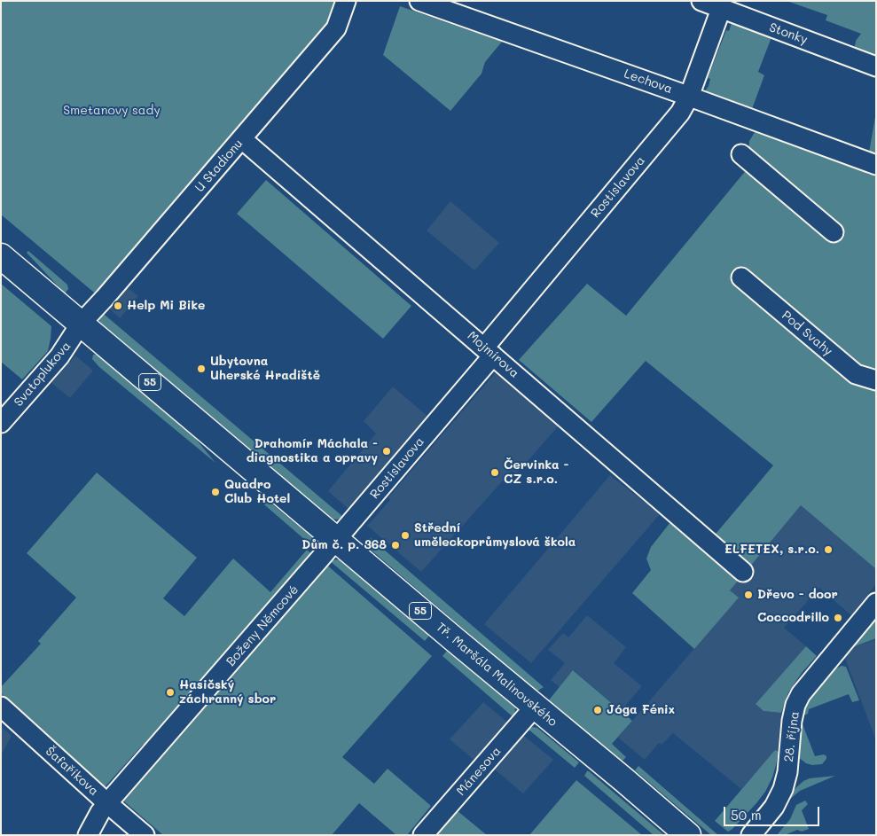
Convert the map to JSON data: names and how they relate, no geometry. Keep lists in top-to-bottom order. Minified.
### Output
{"streets":{"main road":["55","Tř. Maršála Malinovského"],"street":["Stonky","Lechova","U Stadionu","Rostislavova","Pod Svahy","Mojmírova","Svatoplukova","Boženy Němcové","28. října","Šafaříkova","Mánesova"]},"crossings":[["Stonky","Rostislavova"],["Lechova","Rostislavova"],["U Stadionu","Mojmírova"],["U Stadionu","Svatoplukova"],["U Stadionu","Tř. Maršála Malinovského"],["Rostislavova","Mojmírova"],["Rostislavova","Boženy Němcové"],["Rostislavova","Tř. Maršála Malinovského"],["Svatoplukova","Tř. Maršála Malinovského"],["Boženy Němcové","Tř. Maršála Malinovského"],["Boženy Němcové","Šafaříkova"],["Tř. Maršála Malinovského","Mánesova"]],"parks":["Smetanovy sady"],"places":["Help Mi Bike","Ubytovna Uherské Hradiště","Drahomír Máchala - diagnostika a opravy","Červinka - CZ s.r.o.","Quadro Club Hotel","Střední uměleckoprůmyslová škola","Dům č. p. 368","ELFETEX, s.r.o.","Dřevo - door","Coccodrillo","Hasičský záchranný sbor","Jóga Fénix"],"scale_bar":"50 m"}
